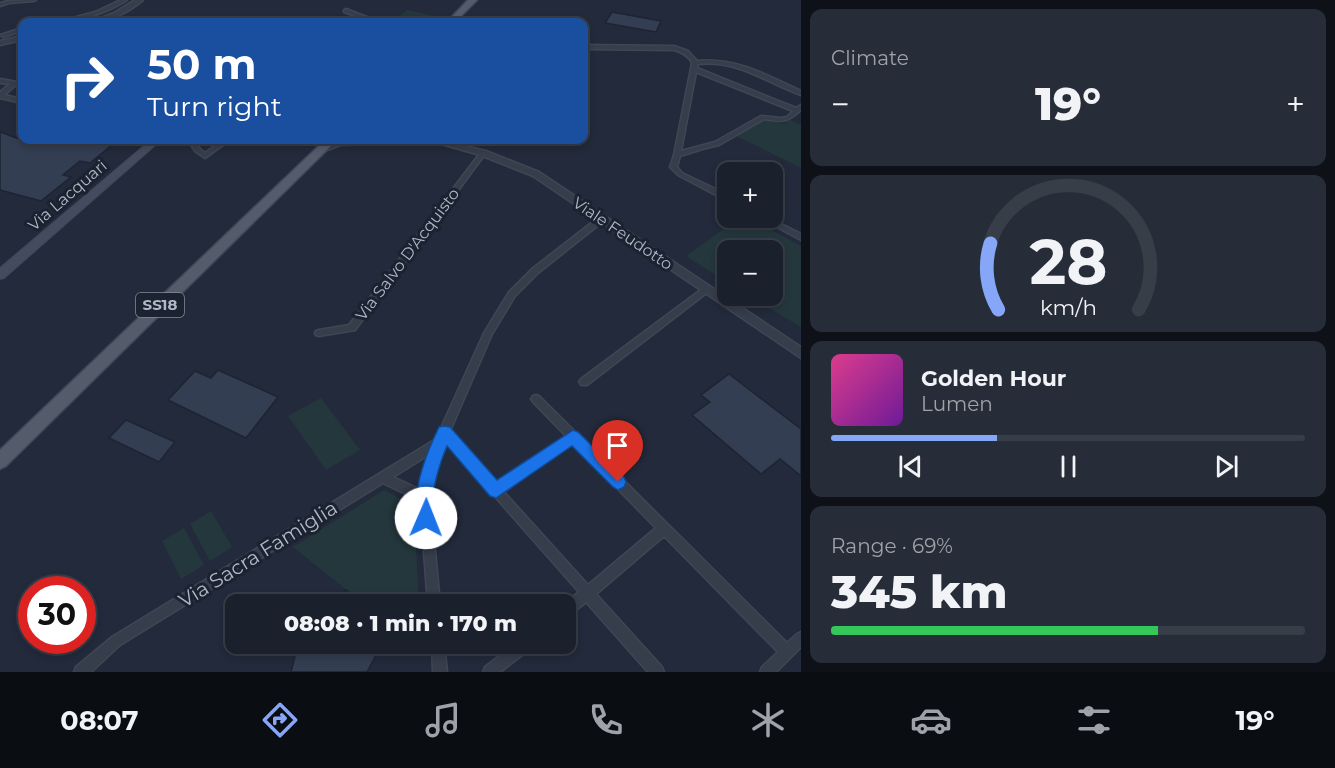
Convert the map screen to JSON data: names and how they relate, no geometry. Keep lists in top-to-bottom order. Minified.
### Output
{"streets":{"main road":["Via Lacquari","SS18"],"street":["Viale Feudotto","Via Salvo D'Acquisto","Via Sacra Famiglia"]},"crossings":[["Viale Feudotto","Via Salvo D'Acquisto"]],"page":{"tile":["Climate",["Range · 69%","345 km"]],"turn":["50 m","Turn right"],"heat":["−","19°","+"],"map_buttons":["+","−"],"song":["Golden Hour","Lumen"],"limit":"30","trip":"08:08 · 1 min · 170 m","tabs":["08:07","19°"],"gauge":["28","km/h"]}}
